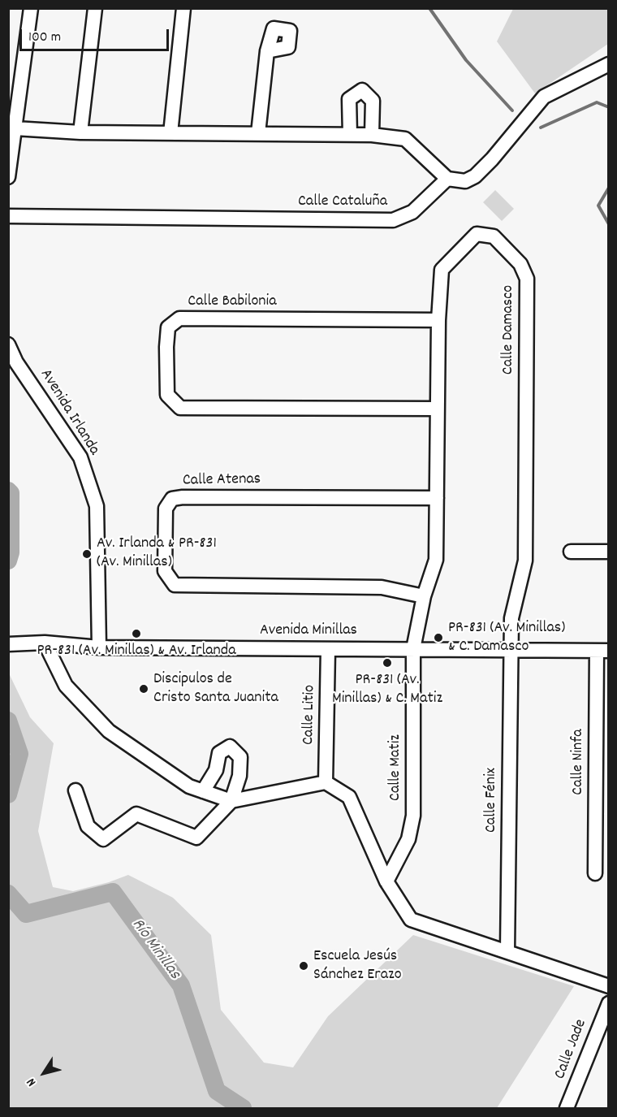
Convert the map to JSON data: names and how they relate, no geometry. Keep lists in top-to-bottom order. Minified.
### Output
{"streets":{"street":["Calle Cataluña","Calle Babilonia","Calle Damasco","Avenida Irlanda","Calle Atenas","Avenida Minillas","Calle Litio","Calle Ninfa","Calle Matiz","Calle Fénix","Calle Jade"]},"crossings":[["Calle Babilonia","Calle Damasco"],["Calle Damasco","Calle Atenas"],["Calle Damasco","Avenida Minillas"],["Calle Damasco","Calle Matiz"],["Calle Damasco","Calle Fénix"],["Avenida Irlanda","Avenida Minillas"],["Avenida Minillas","Calle Litio"],["Avenida Minillas","Calle Ninfa"],["Avenida Minillas","Calle Matiz"],["Avenida Minillas","Calle Fénix"]],"water":["Río Minillas"],"places":["Av. Irlanda & PR-831 (Av. Minillas)","PR-831 (Av. Minillas) & Av. Irlanda","PR-831 (Av. Minillas) & C. Damasco","PR-831 (Av. Minillas) & C. Matiz","Discipulos de Cristo Santa Juanita","Escuela Jesús Sánchez Erazo"],"scale_bar":"100 m","north":"bottom left"}
